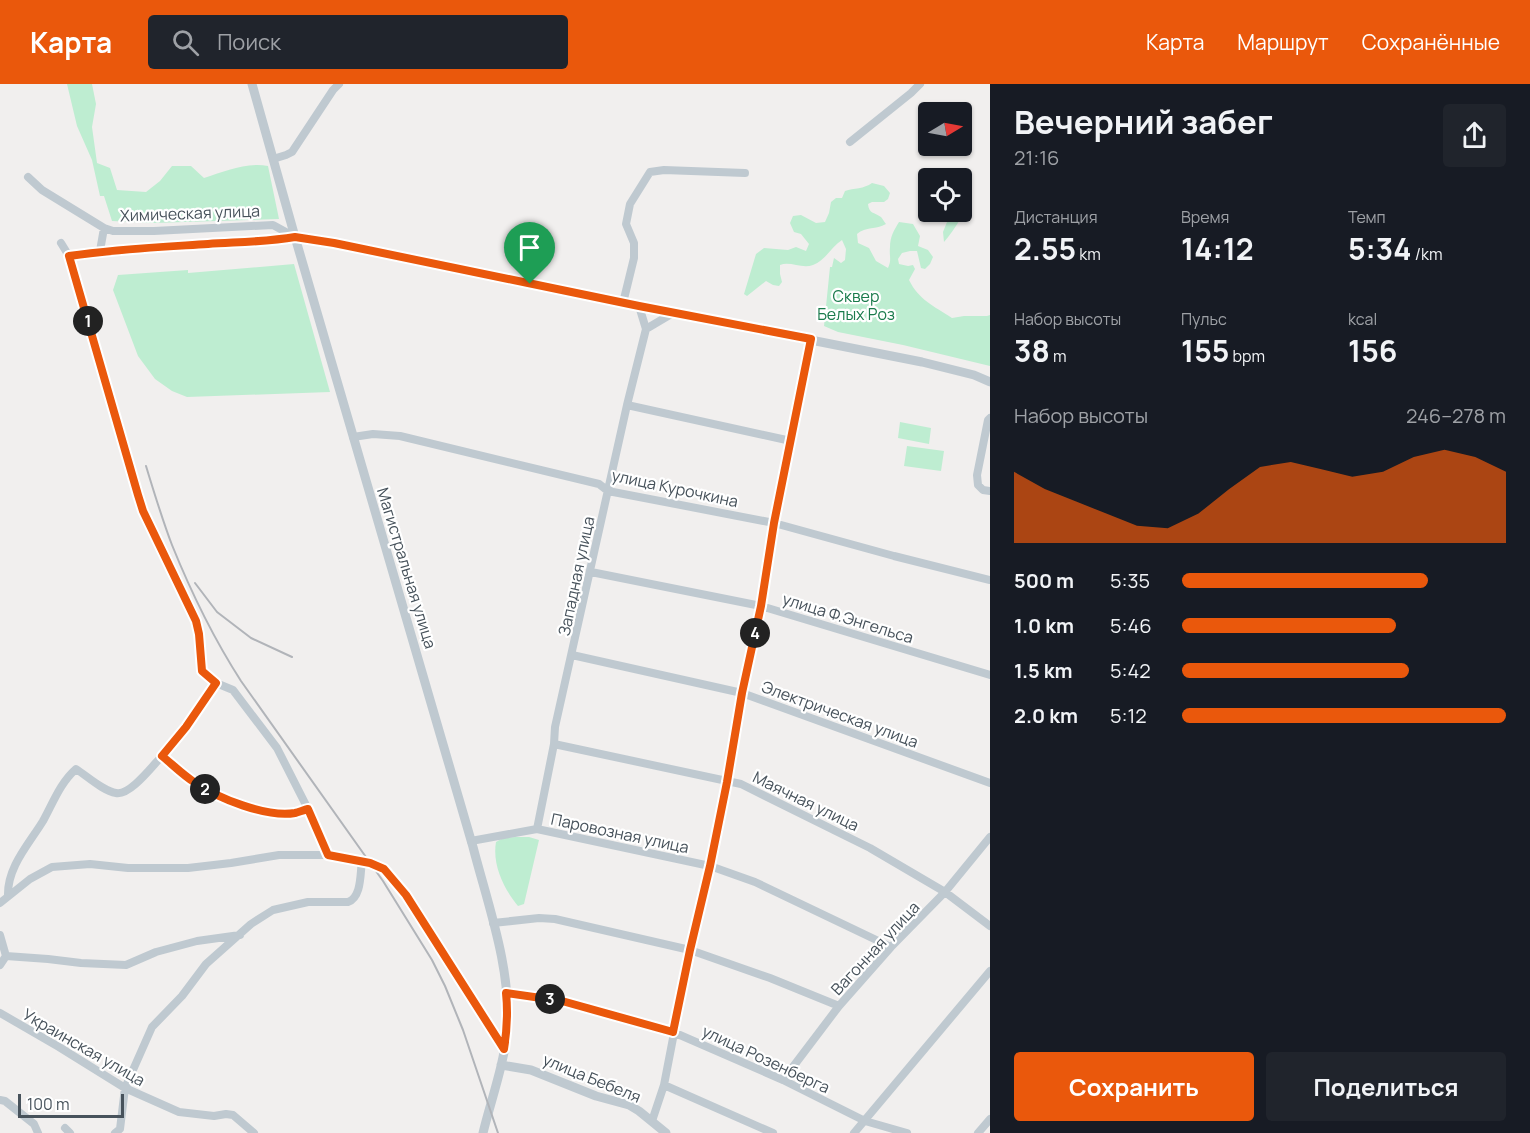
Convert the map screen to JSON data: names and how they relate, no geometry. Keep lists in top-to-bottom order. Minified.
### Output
{"streets":{"street":["Химическая улица","улица Курочкина","Магистральная улица","Западная улица","улица Ф.Энгельса","Электрическая улица","Маячная улица","Паровозная улица","Вагонная улица","Украинская улица","улица Розенберга","улица Бебеля"]},"crossings":[["Химическая улица","Магистральная улица"],["улица Курочкина","Магистральная улица"],["улица Курочкина","Западная улица"],["Магистральная улица","Паровозная улица"],["Магистральная улица","улица Розенберга"],["Магистральная улица","улица Бебеля"],["Западная улица","улица Ф.Энгельса"],["Западная улица","Электрическая улица"],["Западная улица","Маячная улица"],["Западная улица","Паровозная улица"],["Маячная улица","Вагонная улица"],["Паровозная улица","Вагонная улица"],["Вагонная улица","улица Розенберга"]],"parks":["Сквер Белых Роз"],"scale_bar":"100 m","north":"right","page":{"header":"Карта","search":"Поиск","nav":["Карта","Маршрут","Сохранённые"],"heading":["Вечерний забег","21:16"],"stats":[["Дистанция","2.55 km"],["Время","14:12"],["Темп","5:34 /km"],["Набор высоты","38 m"],["Пульс","155 bpm"],["kcal","156"]],"pins":["1","4","2","3"],"chart":["Набор высоты","246–278 m"],"list":[{"name":"500 m","note":"5:35"},{"name":"1.0 km","note":"5:46"},{"name":"1.5 km","note":"5:42"},{"name":"2.0 km","note":"5:12"}],"buttons":["Сохранить","Поделиться"],"scale":"100 m"}}
